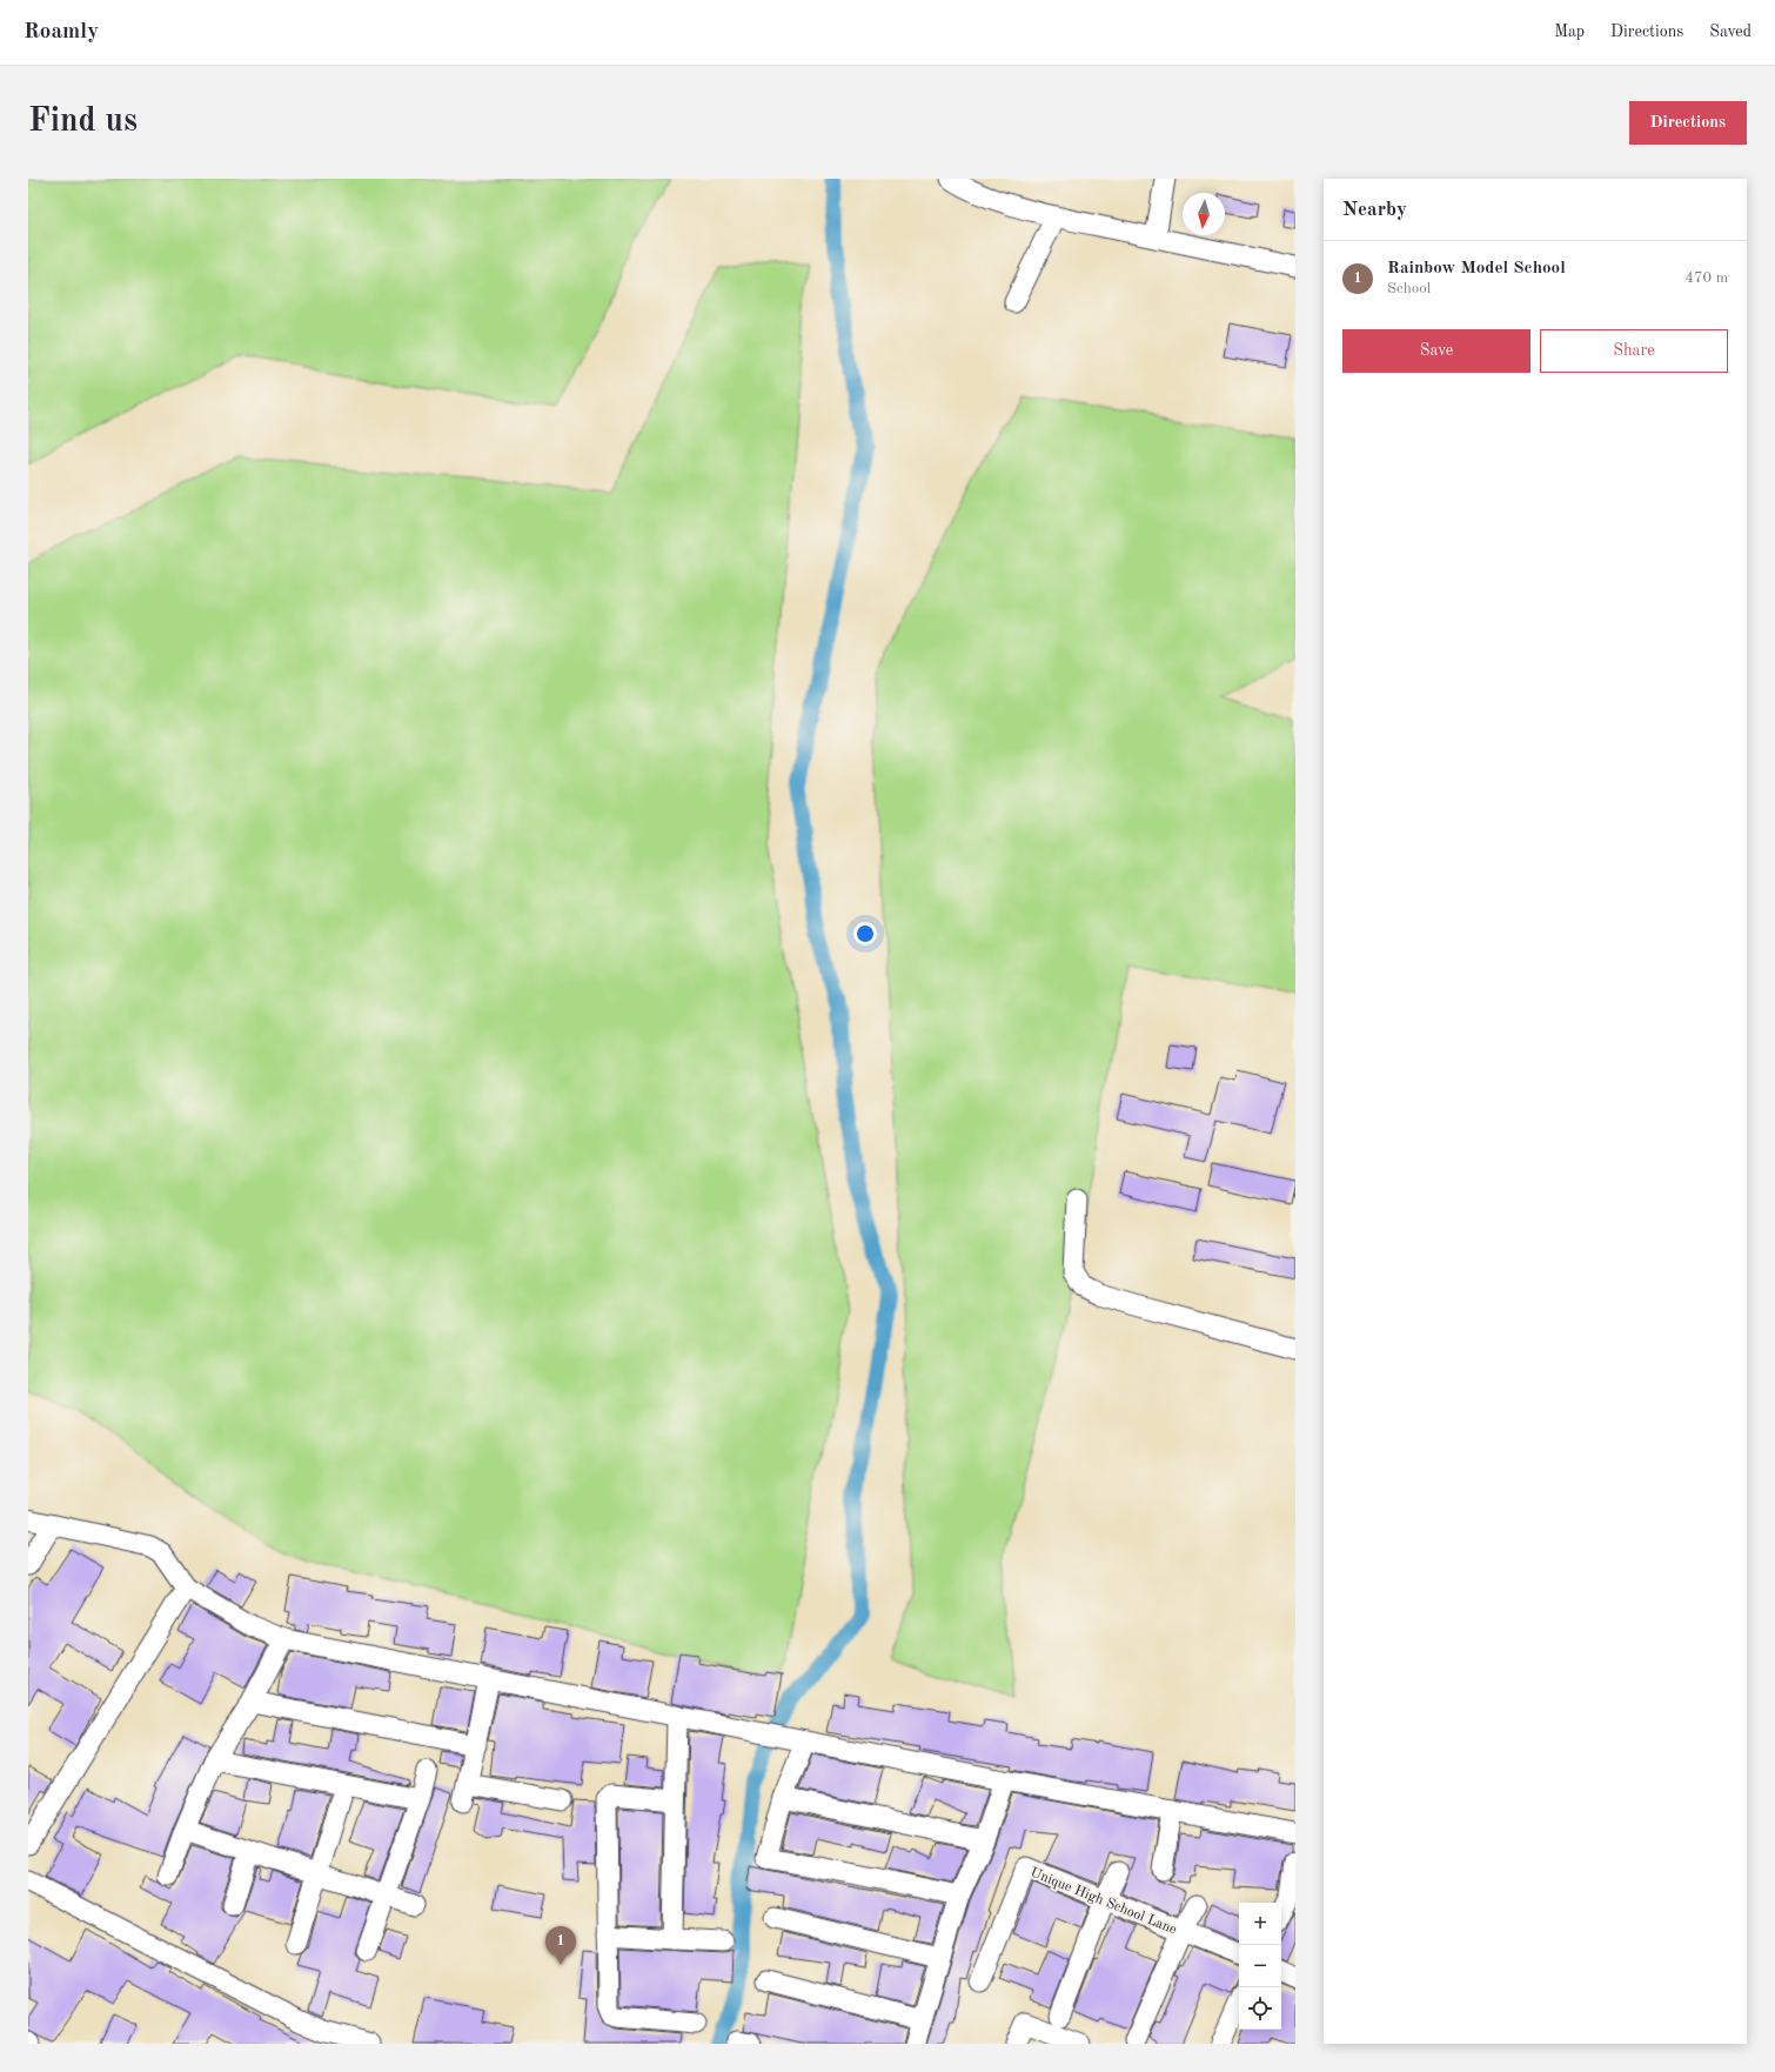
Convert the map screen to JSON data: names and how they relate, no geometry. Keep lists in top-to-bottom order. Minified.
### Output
{"streets":{"street":["Unique High School Lane"]},"north":"bottom","page":{"header":"Roamly","nav":["Map","Directions","Saved"],"buttons":["Directions",["Save","Share"]],"title":"Find us","heading":"Nearby","list":[{"mark":"1","name":"Rainbow Model School","note":"School","value":"470 m"}],"map_buttons":["+","−"],"pins":"1"}}
